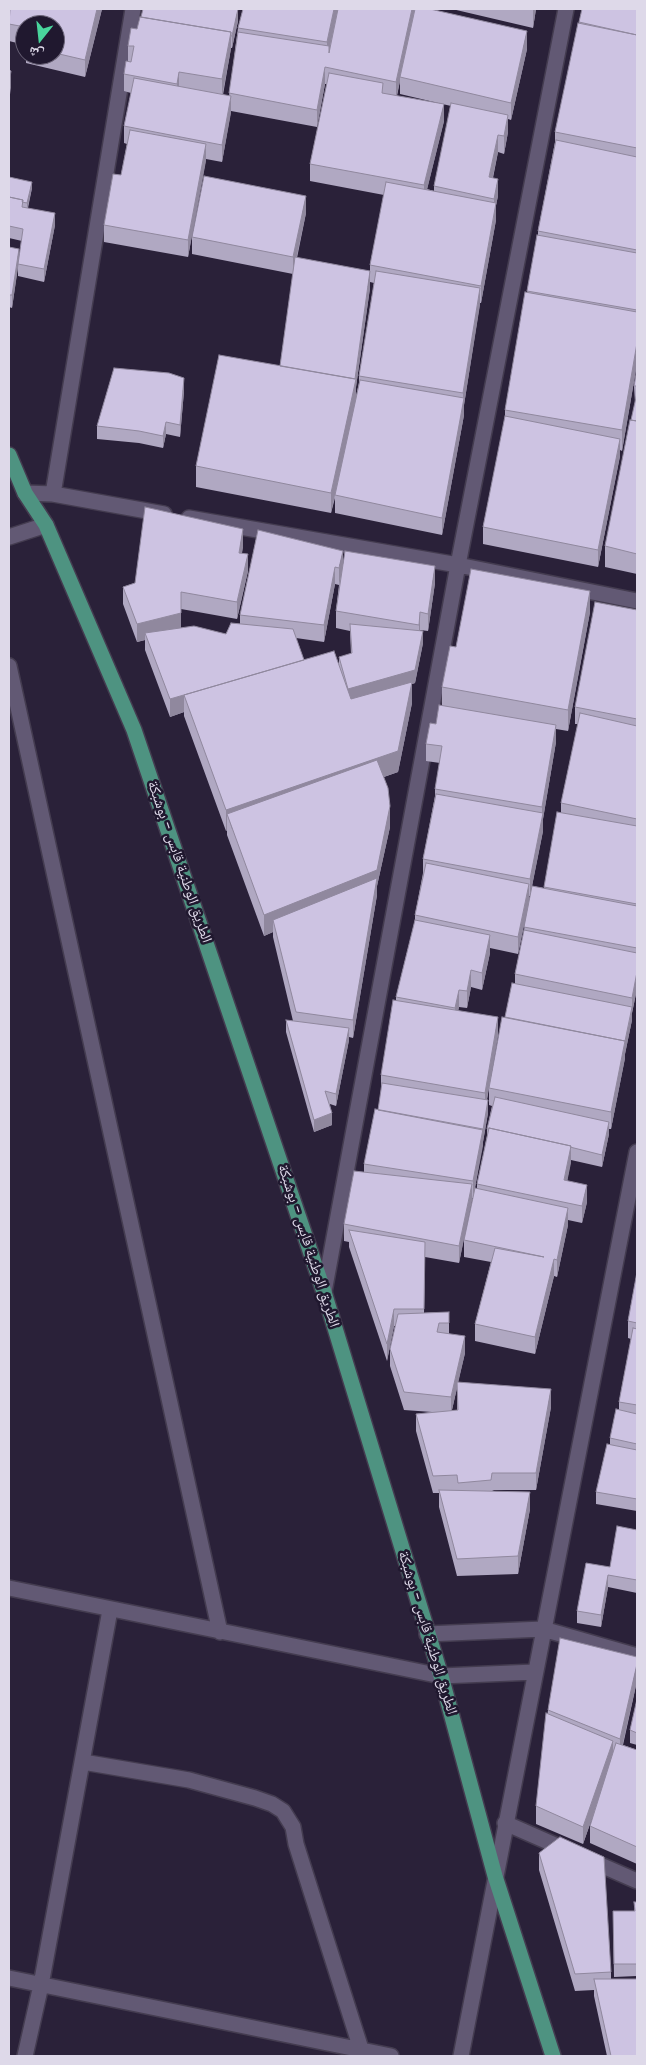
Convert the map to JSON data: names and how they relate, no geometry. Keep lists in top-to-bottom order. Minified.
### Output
{"streets":{"main road":["الطريق الوطنية قابس - بوشبكة"]},"north":"bottom"}
